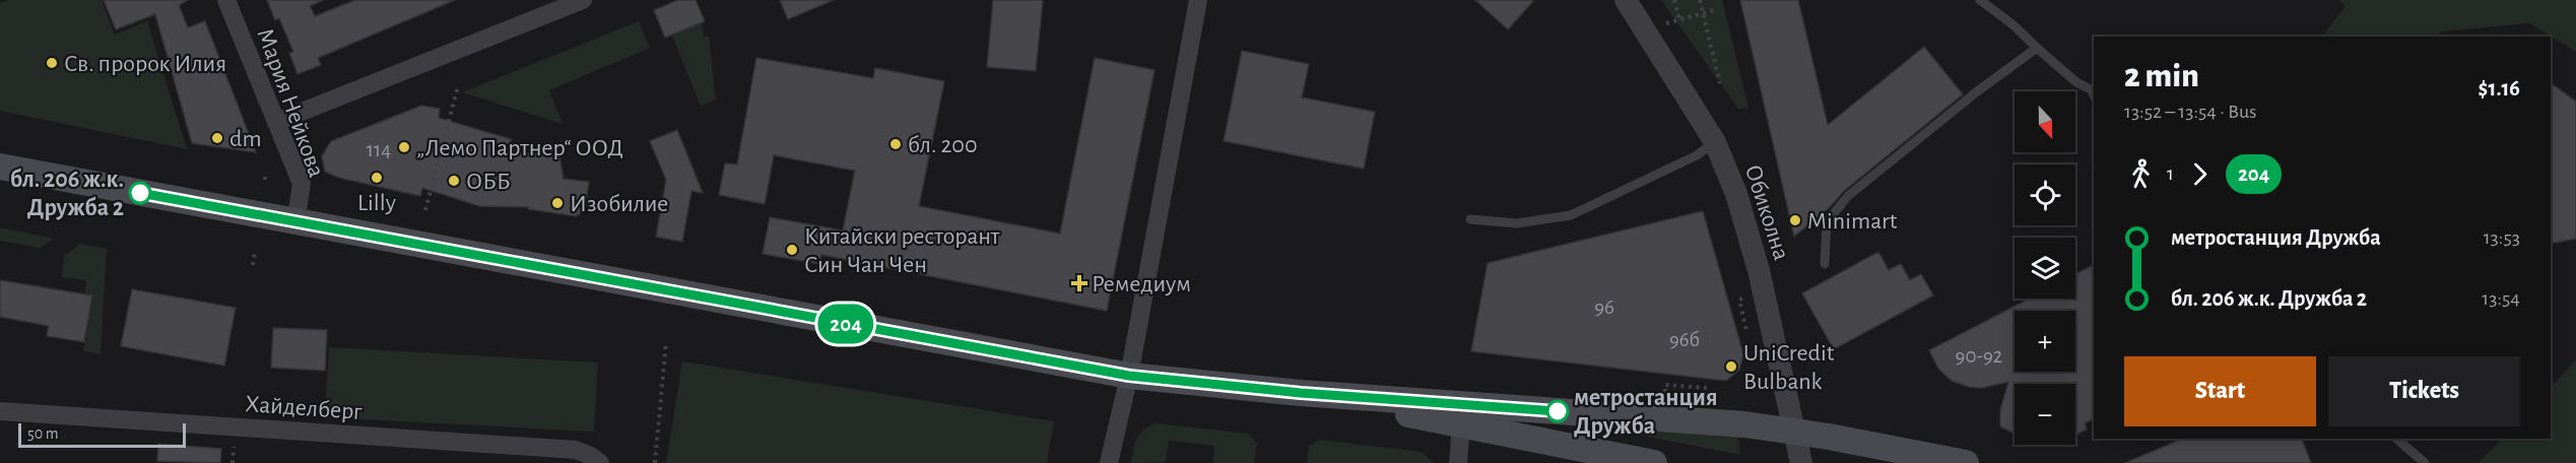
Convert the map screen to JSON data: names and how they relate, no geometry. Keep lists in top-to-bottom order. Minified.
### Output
{"streets":{"street":["Мария Нейкова","Обиколна","Хайделберг"]},"places":{"other":["Св. пророк Илия","dm","бл. 200","„Лемо Партнер“ ООД","Lilly","ОББ","бл. 206 ж.к. Дружба 2","Изобилие","Minimart","Китайски ресторант Син Чан Чен","UniCredit Bulbank","метростанция Дружба"],"health":["Ремедиум"]},"lines":["bus line 204"],"house_numbers":["114","96","96б","90-92"],"scale_bar":"50 m","north":"bottom","page":{"on_map":"204","heading":["2 min","13:52 – 13:54 · Bus","$1.16"],"map_buttons":["+","−"],"legs":["1","204"],"list":[{"name":"метростанция Дружба","value":"13:53"},{"name":"бл. 206 ж.к. Дружба 2","value":"13:54"}],"buttons":["Start","Tickets"],"scale":"50 m"}}
